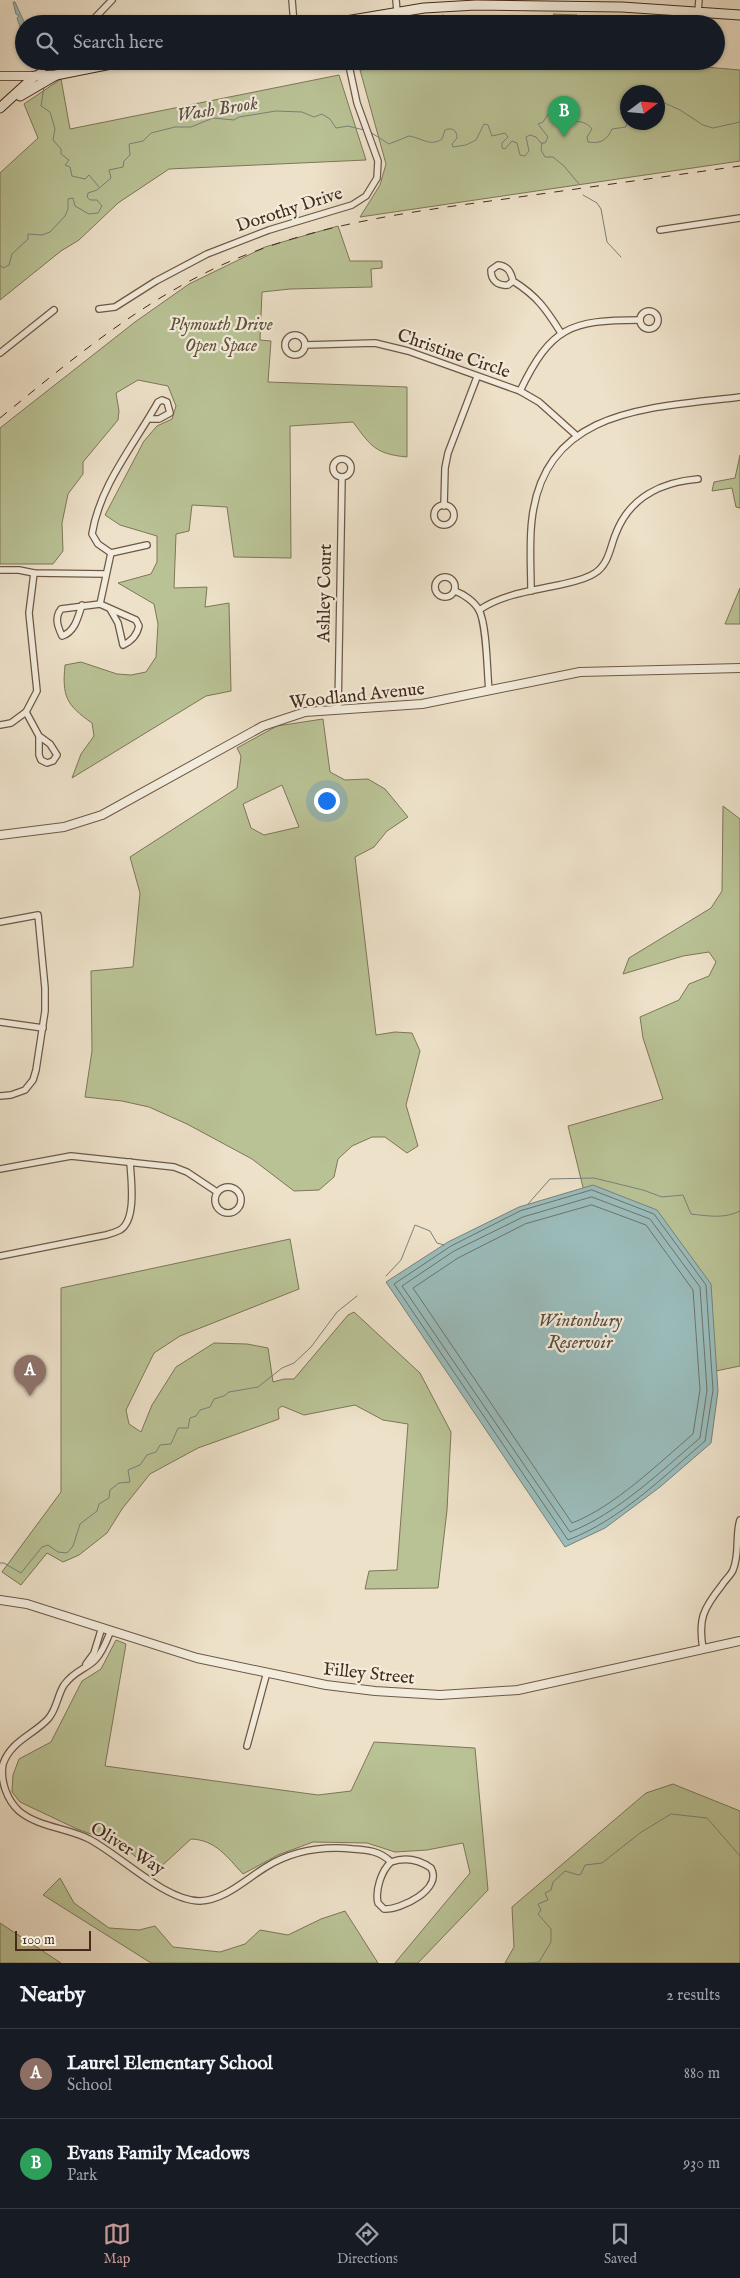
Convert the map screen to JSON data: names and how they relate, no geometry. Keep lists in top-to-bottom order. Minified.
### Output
{"streets":{"street":["Dorothy Drive","Christine Circle","Ashley Court","Woodland Avenue","Filley Street","Oliver Way"]},"crossings":[["Ashley Court","Woodland Avenue"],["Filley Street","Oliver Way"]],"water":["Wash Brook","Wintonbury Reservoir"],"parks":["Plymouth Drive Open Space"],"scale_bar":"100 m","north":"right","page":{"search":"Search here","pins":["B","A"],"scale":"100 m","heading":["Nearby","2 results"],"list":[{"mark":"A","name":"Laurel Elementary School","note":"School","value":"880 m"},{"mark":"B","name":"Evans Family Meadows","note":"Park","value":"930 m"}],"nav":["Map","Directions","Saved"]}}
